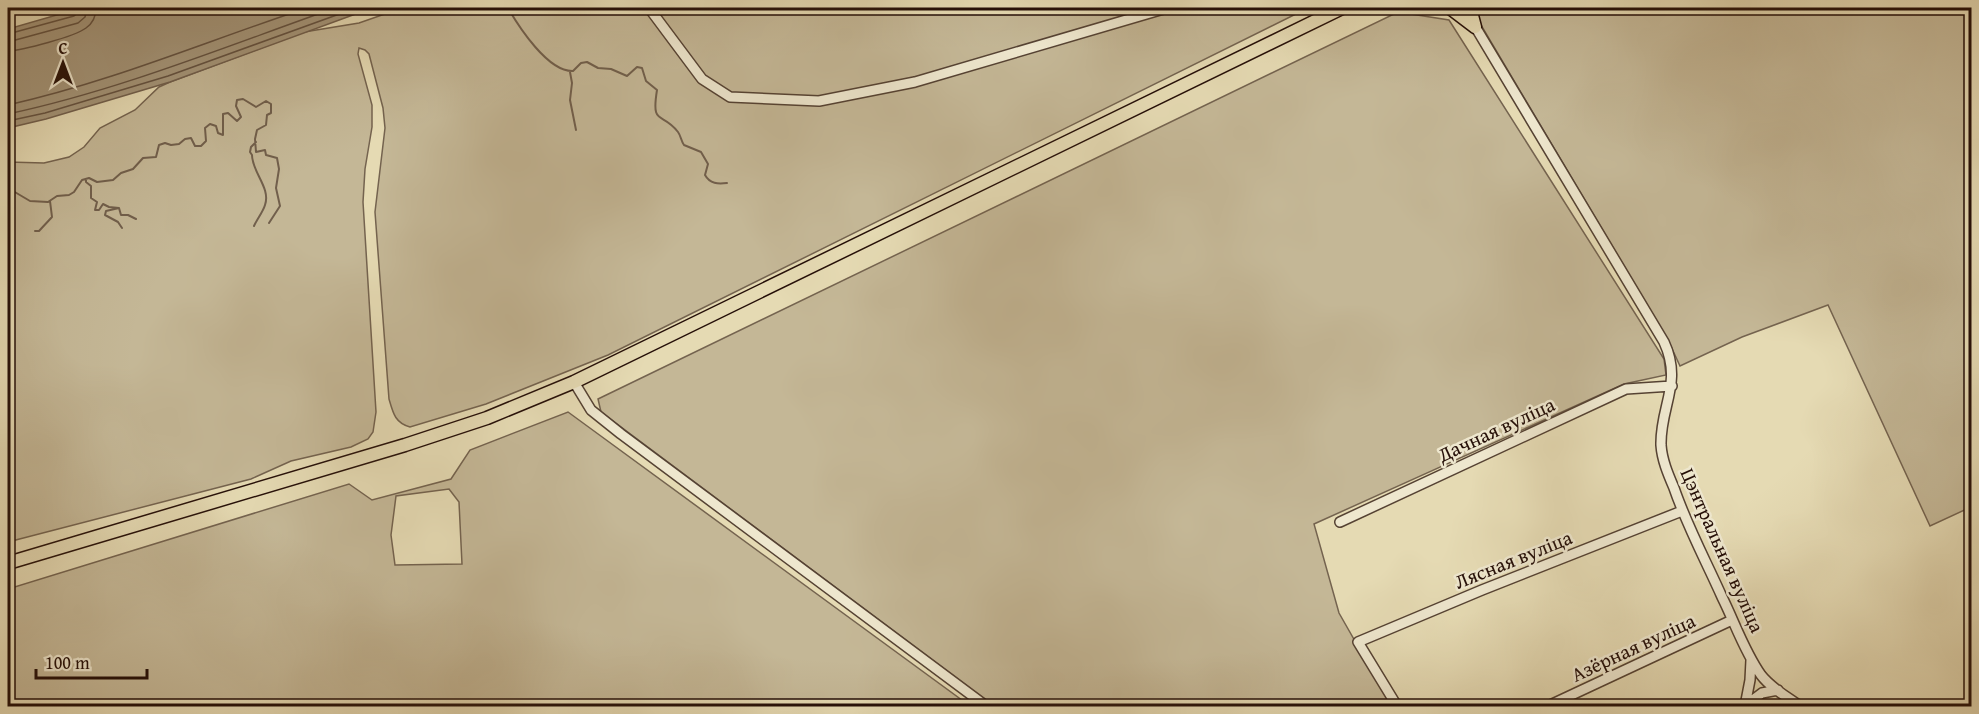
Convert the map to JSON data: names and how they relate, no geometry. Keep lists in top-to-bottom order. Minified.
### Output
{"streets":{"street":["Дачная вуліца","Цэнтральная вуліца","Лясная вуліца","Азёрная вуліца"]},"crossings":[["Дачная вуліца","Цэнтральная вуліца"],["Цэнтральная вуліца","Лясная вуліца"],["Цэнтральная вуліца","Азёрная вуліца"]],"scale_bar":"100 m","north":"top"}
